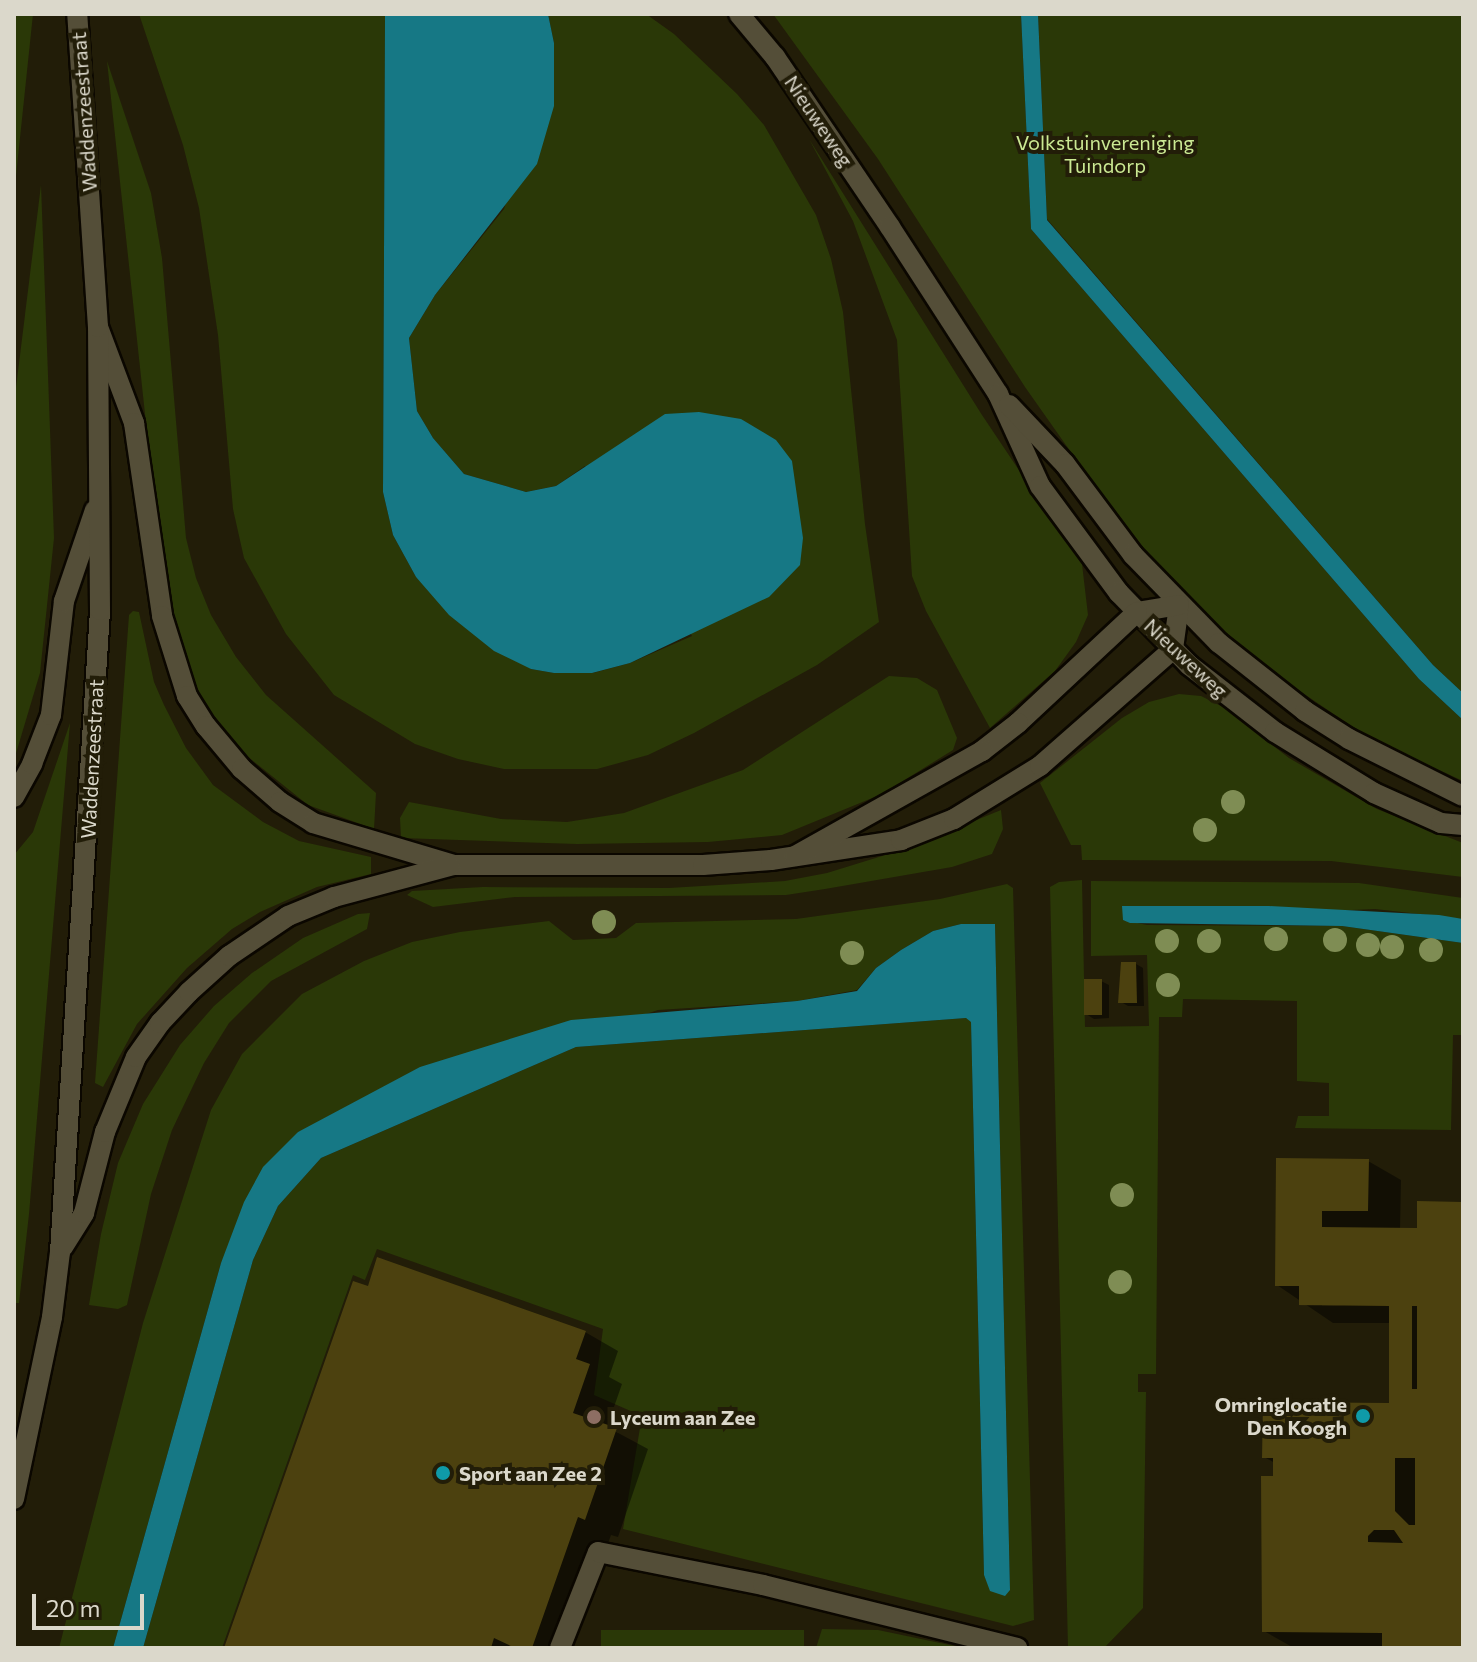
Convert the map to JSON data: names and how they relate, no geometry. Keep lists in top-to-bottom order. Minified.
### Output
{"streets":{"main road":["Waddenzeestraat","Nieuweweg"]},"parks":["Volkstuinvereniging Tuindorp"],"places":["Omringlocatie Den Koogh","Lyceum aan Zee","Sport aan Zee 2"],"scale_bar":"20 m"}
